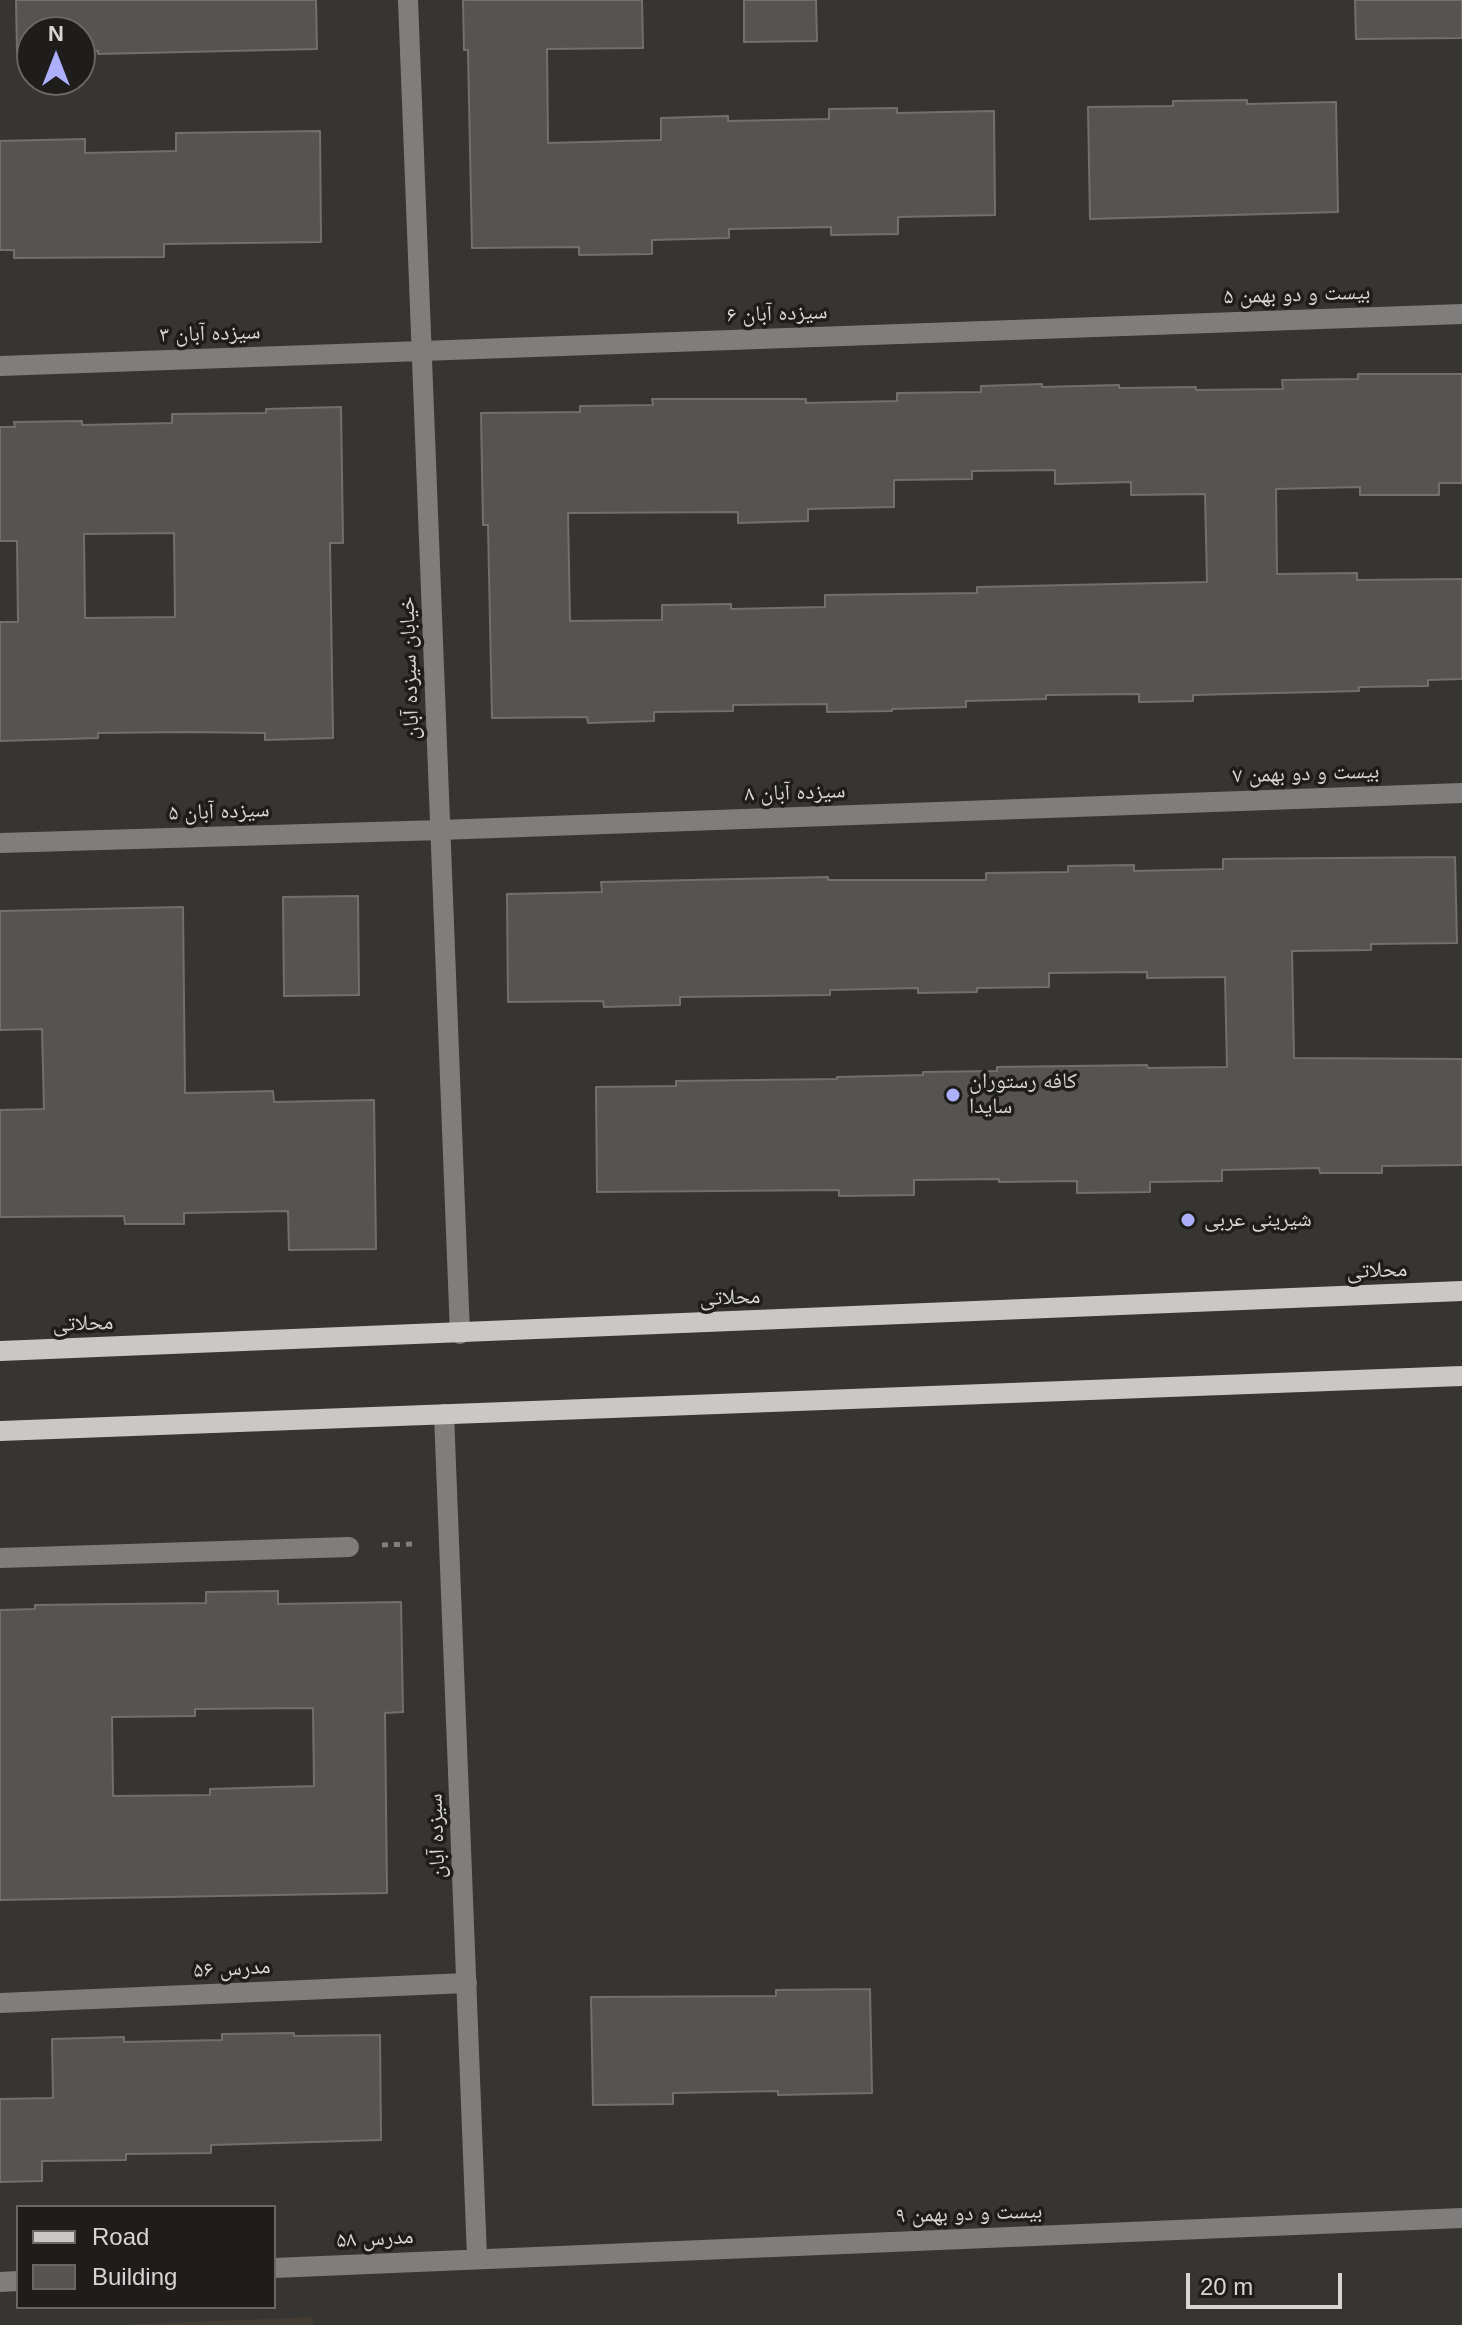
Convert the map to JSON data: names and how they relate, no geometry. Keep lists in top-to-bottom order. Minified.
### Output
{"streets":{"main road":["محلاتی"],"street":["بیست و دو بهمن ۵","سیزده آبان ۶","سیزده آبان ۳","خیابان سیزده آبان","بیست و دو بهمن ۷","سیزده آبان ۸","سیزده آبان ۵","سیزده آبان","مدرس ۵۶","بیست و دو بهمن ۹","مدرس ۵۸"]},"crossings":[["بیست و دو بهمن ۵","سیزده آبان ۶"],["سیزده آبان ۶","سیزده آبان ۳"],["سیزده آبان ۶","خیابان سیزده آبان"],["سیزده آبان ۳","خیابان سیزده آبان"],["خیابان سیزده آبان","سیزده آبان ۸"],["خیابان سیزده آبان","سیزده آبان ۵"],["خیابان سیزده آبان","محلاتی"],["بیست و دو بهمن ۷","سیزده آبان ۸"],["سیزده آبان ۸","سیزده آبان ۵"],["سیزده آبان","مدرس ۵۶"],["سیزده آبان","بیست و دو بهمن ۹"],["سیزده آبان","مدرس ۵۸"],["بیست و دو بهمن ۹","مدرس ۵۸"]],"places":["کافه رستوران سایدا","شیرینی عربی"],"legend":["Road","Building"],"scale_bar":"20 m","north":"top"}
